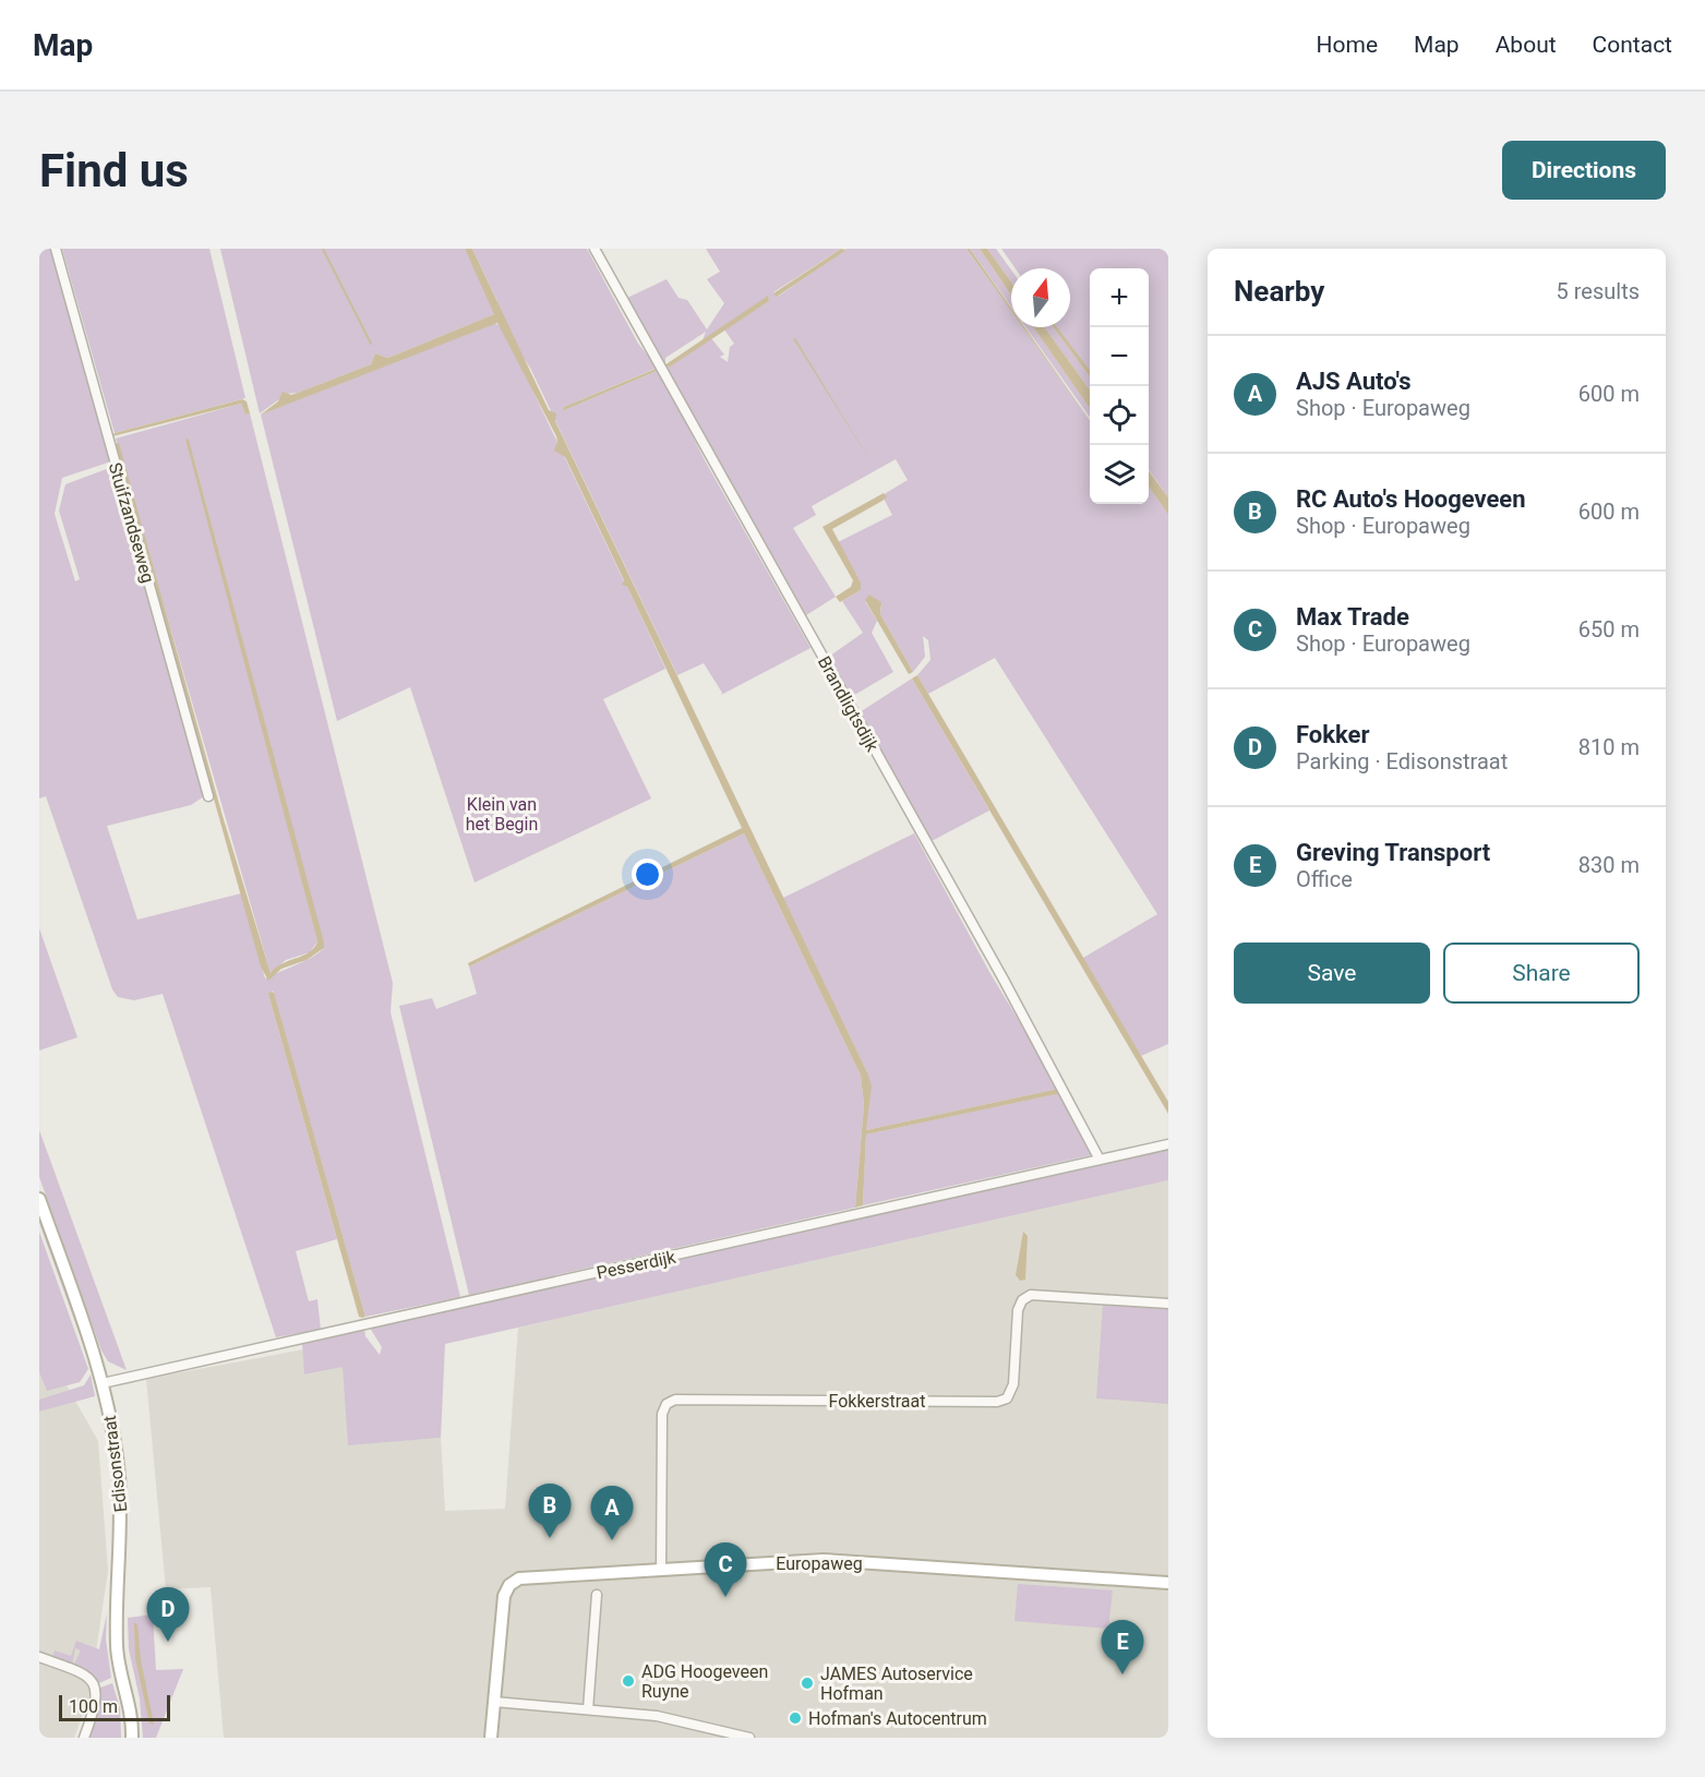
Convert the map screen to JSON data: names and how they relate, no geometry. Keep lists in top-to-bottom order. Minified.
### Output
{"streets":{"main road":["Edisonstraat","Europaweg"],"street":["Stuifzandseweg","Brandligtsdijk","Pesserdijk","Fokkerstraat"]},"crossings":[["Brandligtsdijk","Pesserdijk"],["Pesserdijk","Edisonstraat"],["Fokkerstraat","Europaweg"]],"parks":["Klein van het Begin"],"places":["ADG Hoogeveen Ruyne","JAMES Autoservice Hofman","Hofman's Autocentrum"],"scale_bar":"100 m","north":"top","page":{"header":"Map","nav":["Home","Map","About","Contact"],"buttons":["Directions",["Save","Share"]],"title":"Find us","heading":["Nearby","5 results"],"map_buttons":["+","−"],"list":[{"mark":"A","name":"AJS Auto's","note":"Shop · Europaweg","value":"600 m"},{"mark":"B","name":"RC Auto's Hoogeveen","note":"Shop · Europaweg","value":"600 m"},{"mark":"C","name":"Max Trade","note":"Shop · Europaweg","value":"650 m"},{"mark":"D","name":"Fokker","note":"Parking · Edisonstraat","value":"810 m"},{"mark":"E","name":"Greving Transport","note":"Office","value":"830 m"}],"pins":["B","A","C","D","E"],"scale":"100 m"}}
